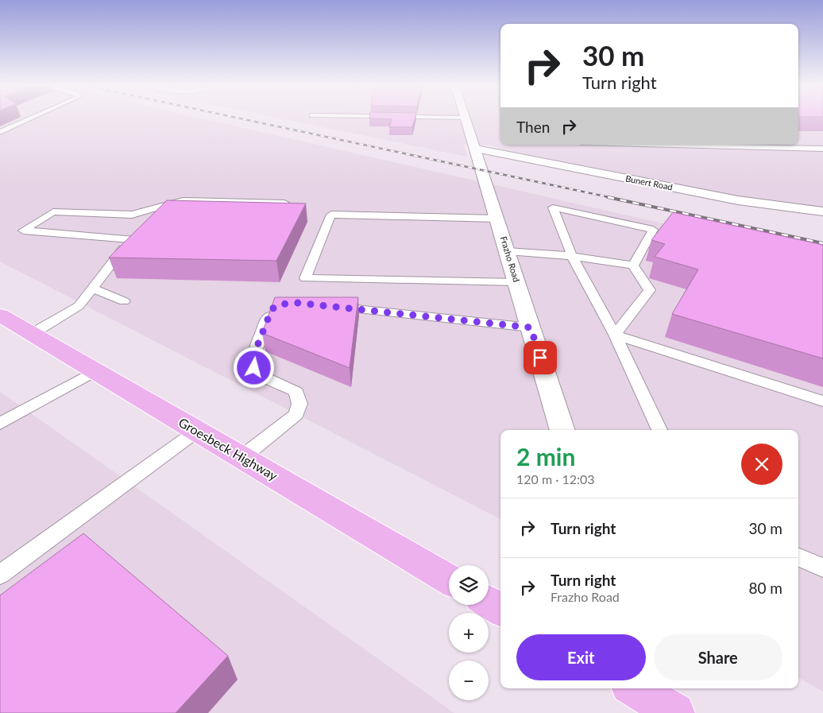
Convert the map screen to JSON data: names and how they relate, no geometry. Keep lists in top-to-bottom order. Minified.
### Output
{"streets":{"main road":["Groesbeck Highway"],"street":["Bunert Road","Frazho Road"]},"crossings":[["Bunert Road","Frazho Road"]],"page":{"turn":["30 m","Turn right"],"then":"Then","heading":["2 min","120 m · 12:03"],"list":[{"name":"Turn right","value":"30 m"},{"name":"Turn right","note":"Frazho Road","value":"80 m"}],"map_buttons":["+","−"],"buttons":["Exit","Share"]}}
